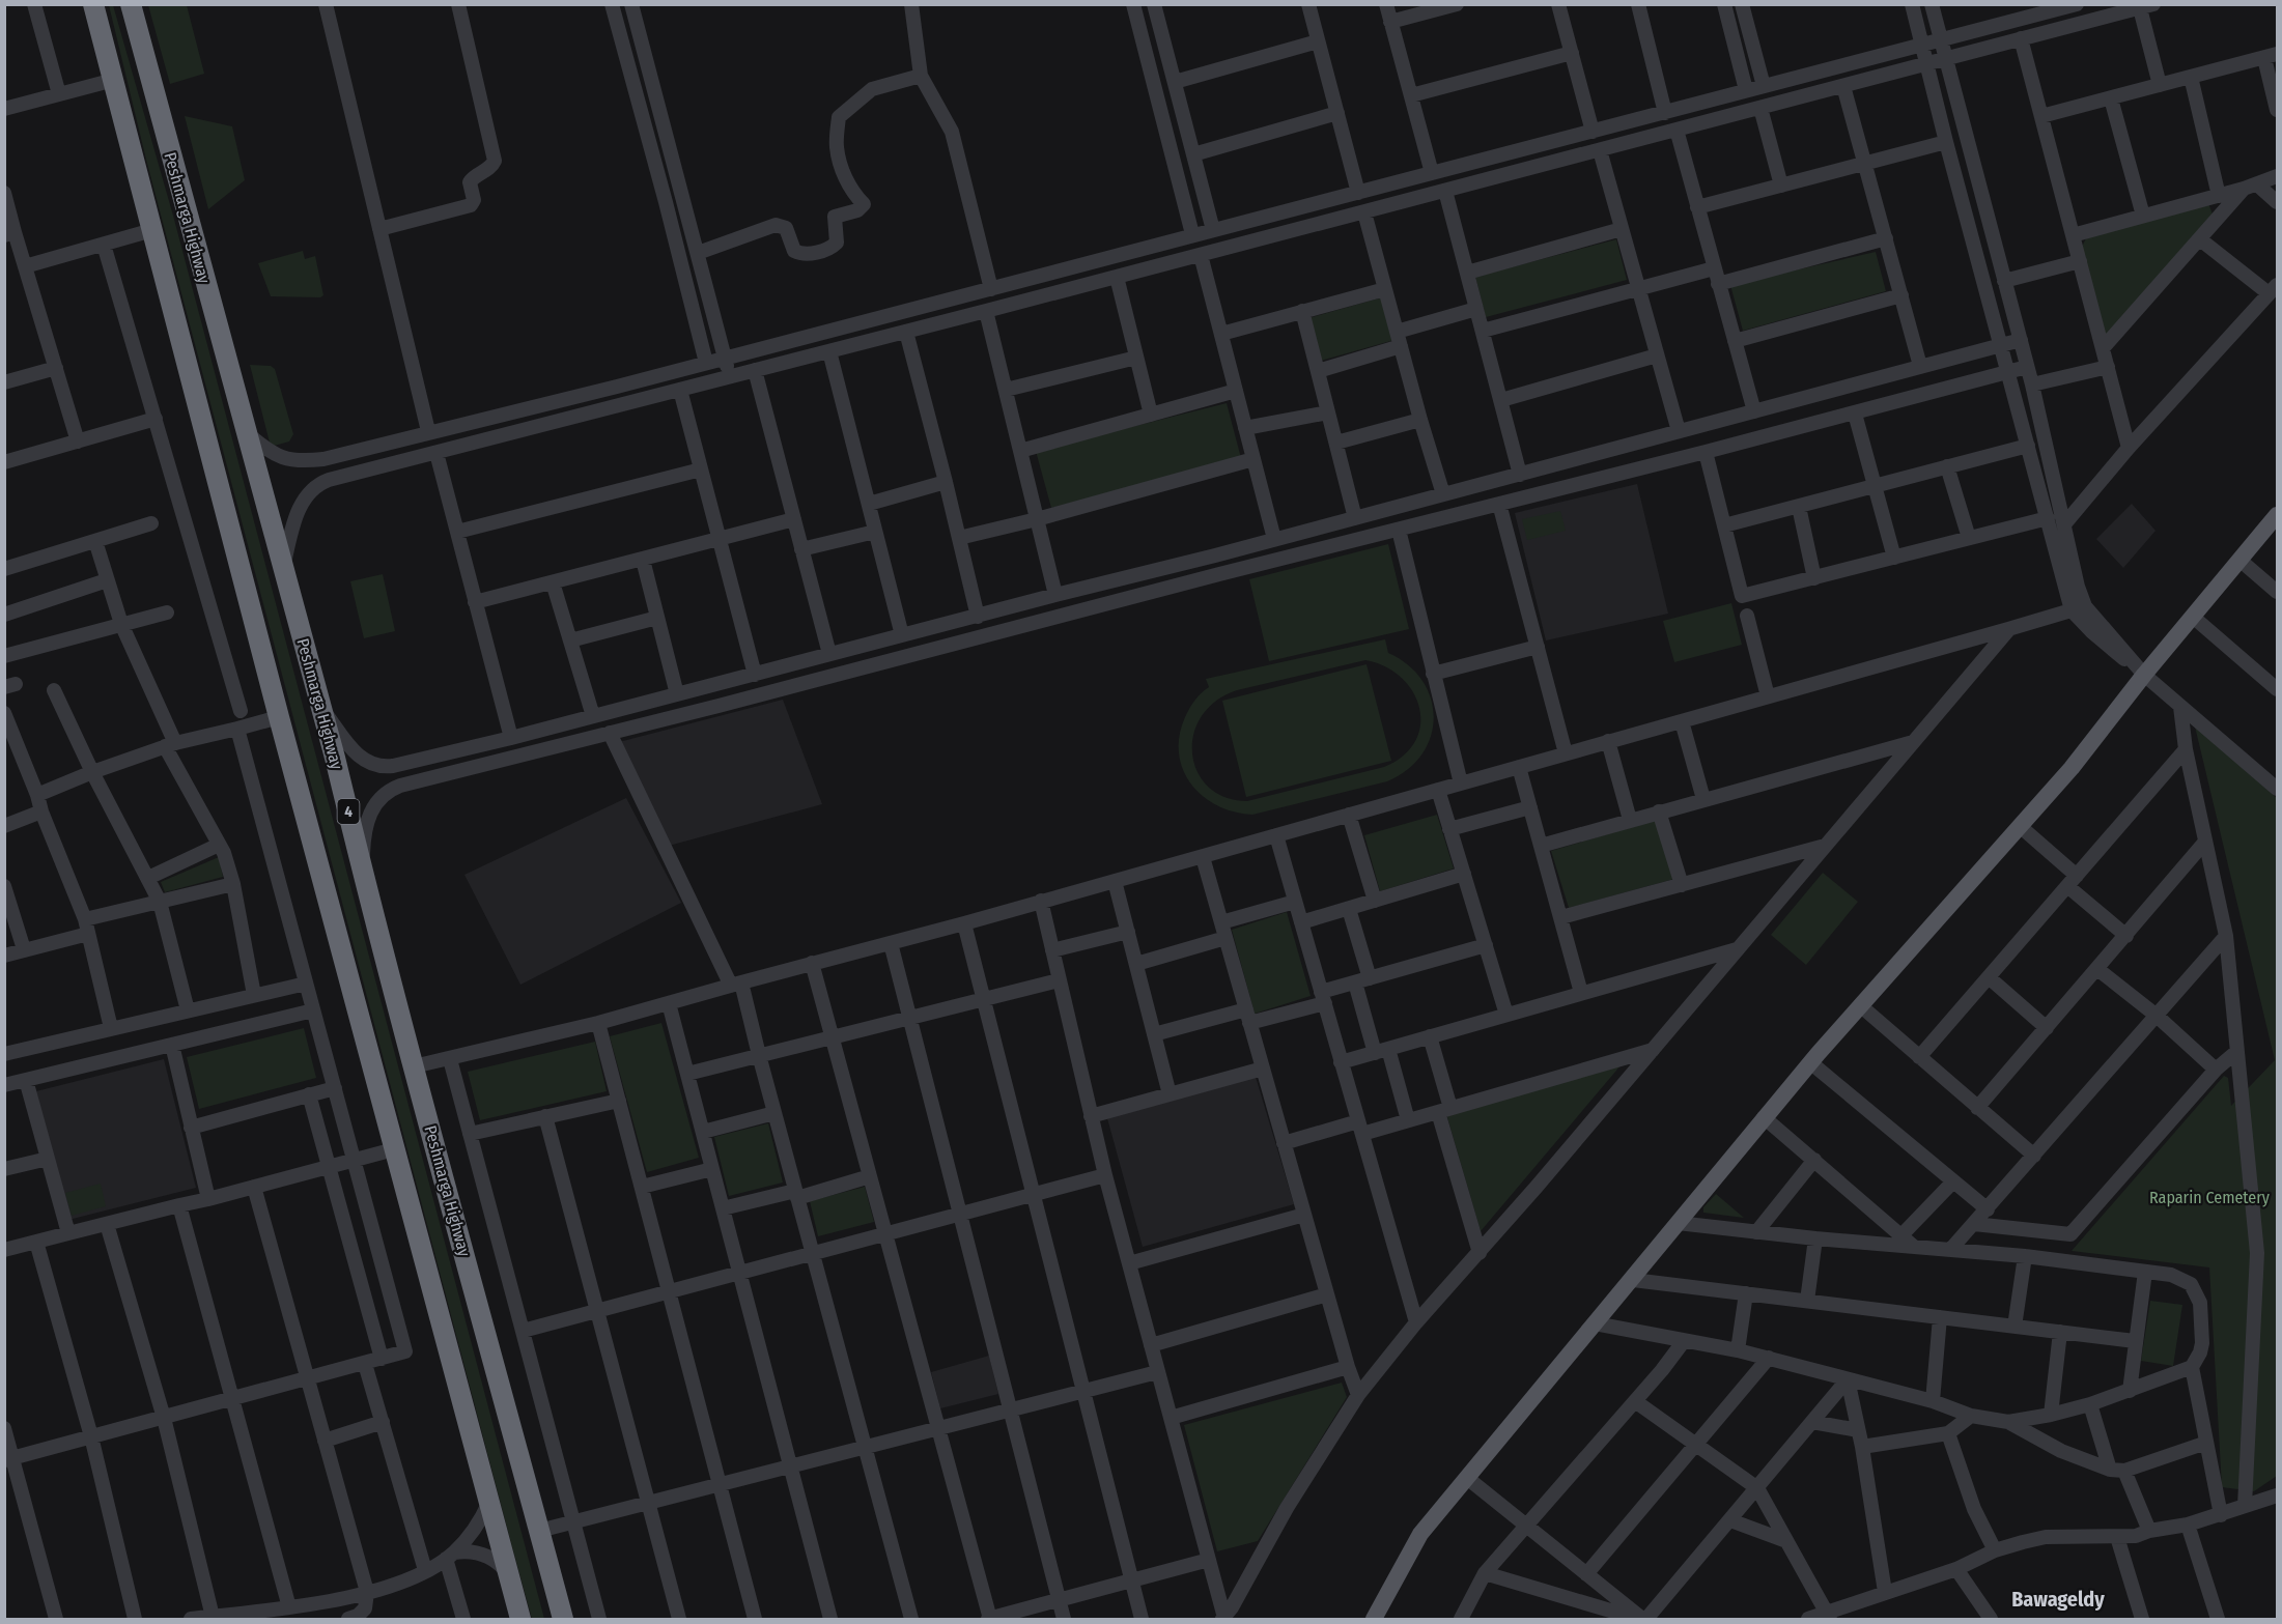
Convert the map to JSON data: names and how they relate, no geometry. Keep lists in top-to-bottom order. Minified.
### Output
{"streets":{"highway":["Peshmarga Highway","4"]},"districts":["Bawageldy"],"parks":["Raparin Cemetery"]}
